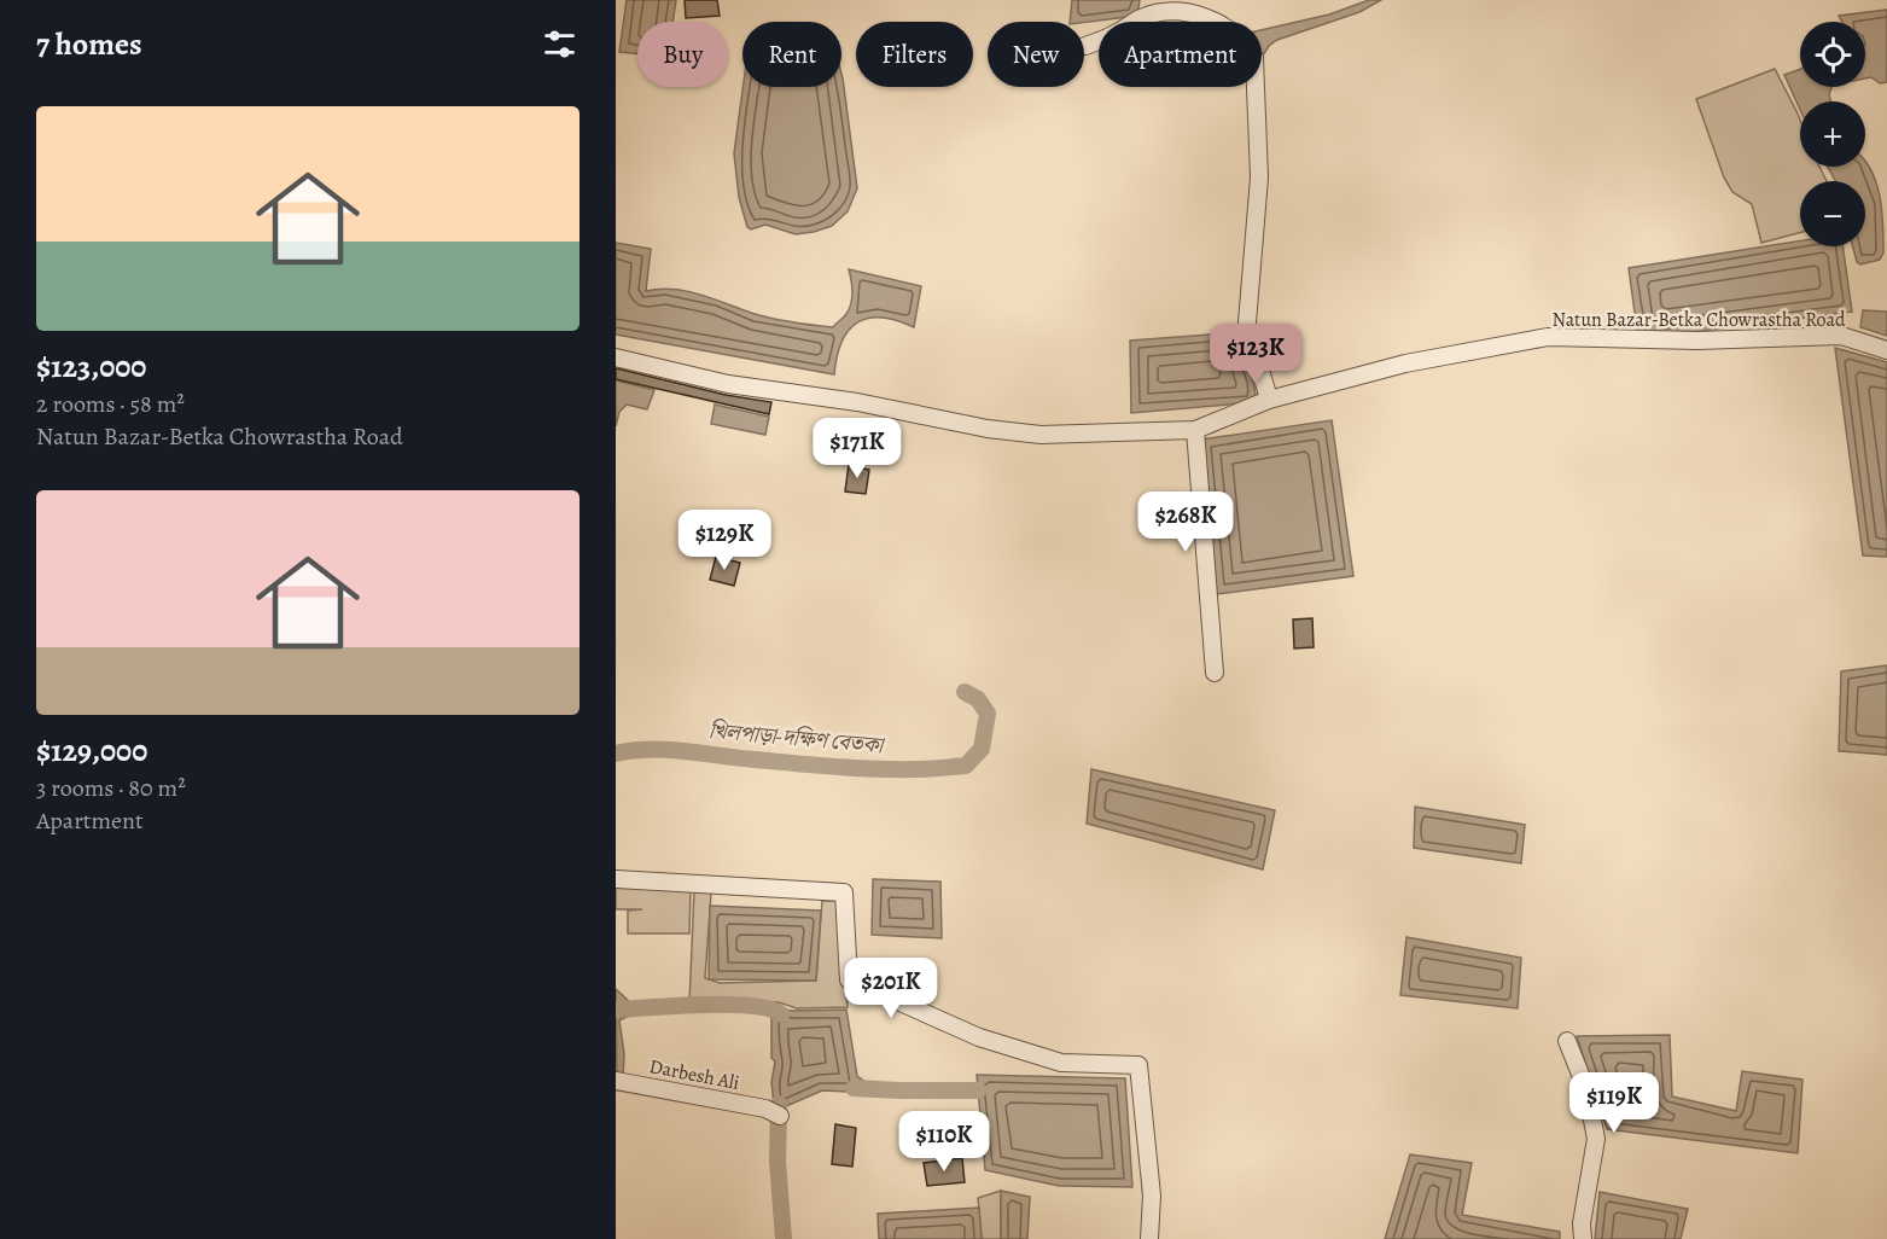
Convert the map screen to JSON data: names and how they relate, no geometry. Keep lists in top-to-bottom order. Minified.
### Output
{"streets":{"street":["Natun Bazar-Betka Chowrastha Road","Darbesh Ali"]},"water":["খিলপাড়া-দক্ষিণ বেতকা"],"page":{"heading":"7 homes","map_buttons":["+","−"],"chip":["Buy","Rent","Filters","New","Apartment"],"list":[{"name":"$123,000","note":"2 rooms · 58 m² · Natun Bazar-Betka Chowrastha Road"},{"name":"$129,000","note":"3 rooms · 80 m² · Apartment"}],"price":["$123K","$171K","$268K","$129K","$201K","$119K","$110K"]}}
